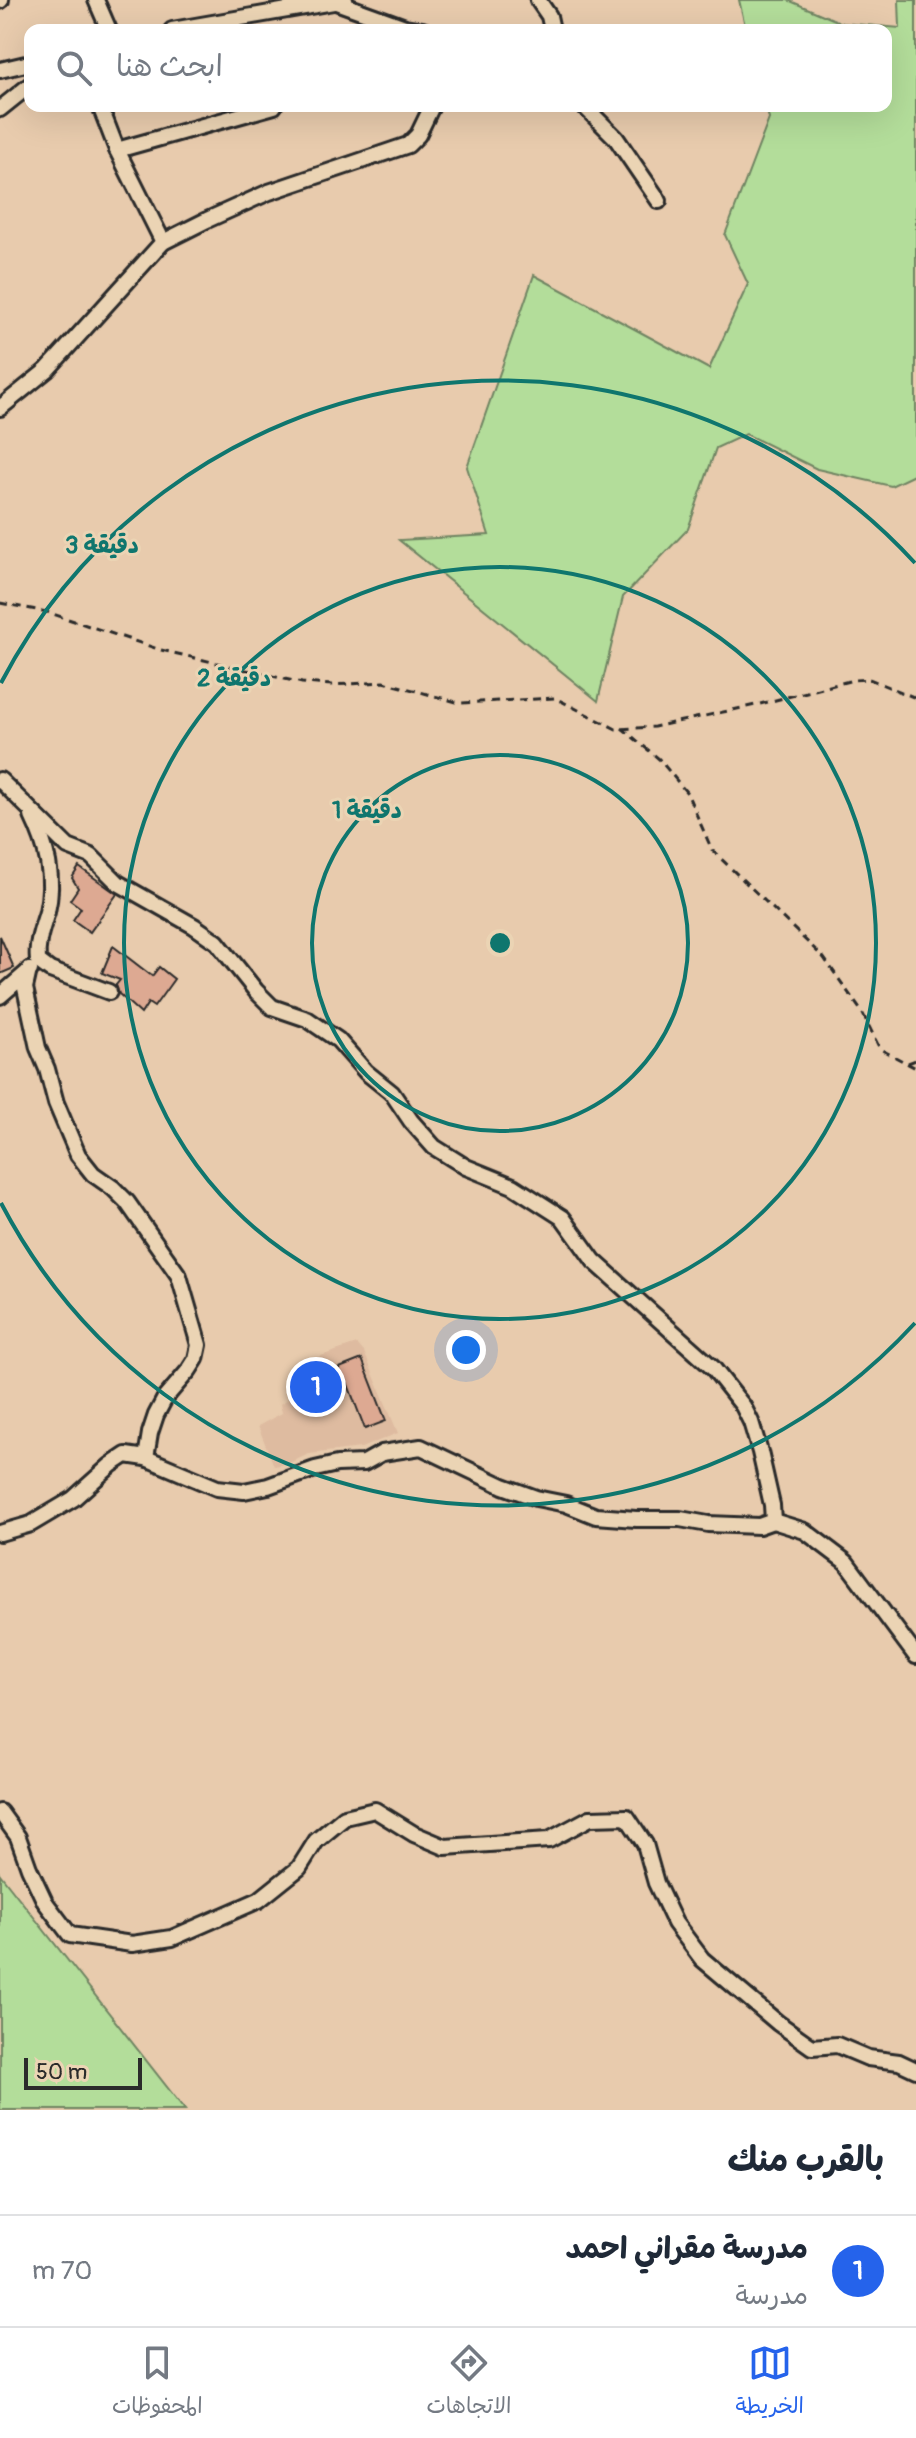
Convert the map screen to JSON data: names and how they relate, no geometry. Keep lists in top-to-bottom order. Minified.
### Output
{"scale_bar":"50 m","page":{"search":"ابحث هنا","pins":"1","scale":"50 m","heading":"بالقرب منك","list":[{"mark":"1","name":"مدرسة مقراني احمد","note":"مدرسة","value":"70 m"}],"nav":["الخريطة","الاتجاهات","المحفوظات"]},"rings":["3 دقيقة","2 دقيقة","1 دقيقة"]}
